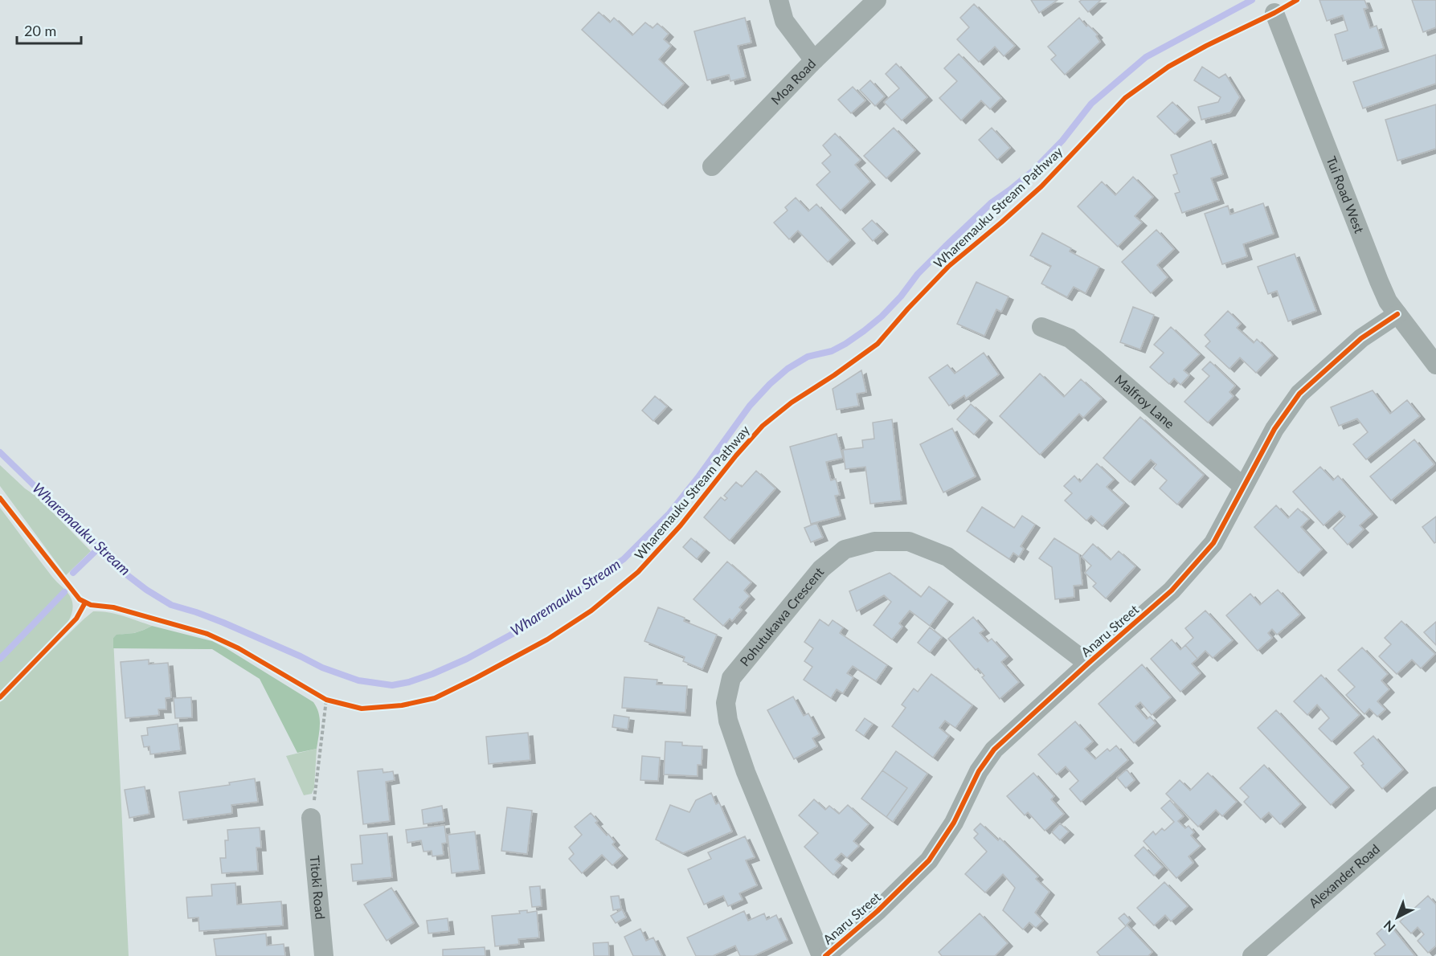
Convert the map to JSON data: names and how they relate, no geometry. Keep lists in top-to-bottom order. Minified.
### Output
{"streets":{"street":["Moa Road","Tui Road West","Malfroy Lane","Pohutukawa Crescent","Anaru Street","Alexander Road","Titoki Road"],"cycle path":["Wharemauku Stream Pathway"]},"crossings":[["Tui Road West","Anaru Street"],["Malfroy Lane","Anaru Street"],["Pohutukawa Crescent","Anaru Street"]],"water":["Wharemauku Stream"],"scale_bar":"20 m","north":"bottom left"}
